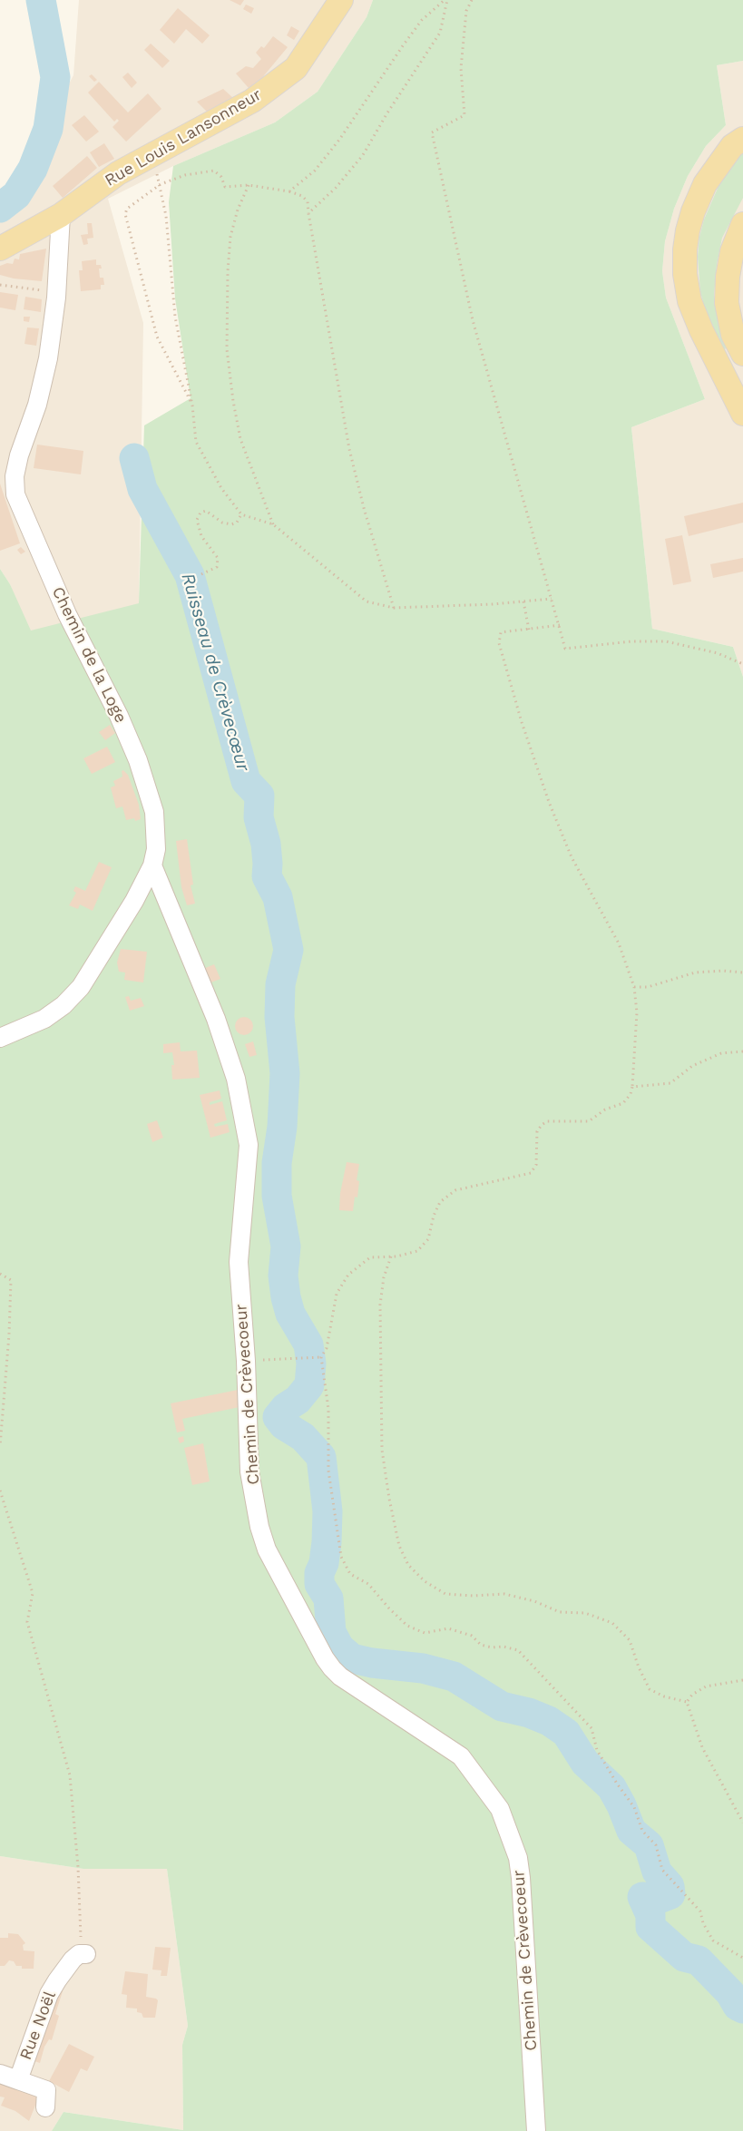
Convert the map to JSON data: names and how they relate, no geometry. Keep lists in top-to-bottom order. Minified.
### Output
{"streets":{"main road":["Rue Louis Lansonneur"],"street":["Chemin de la Loge","Chemin de Crèvecoeur","Rue Noël"]},"crossings":[["Rue Louis Lansonneur","Chemin de la Loge"],["Chemin de la Loge","Chemin de Crèvecoeur"]],"water":["Ruisseau de Crèvecœur"]}
